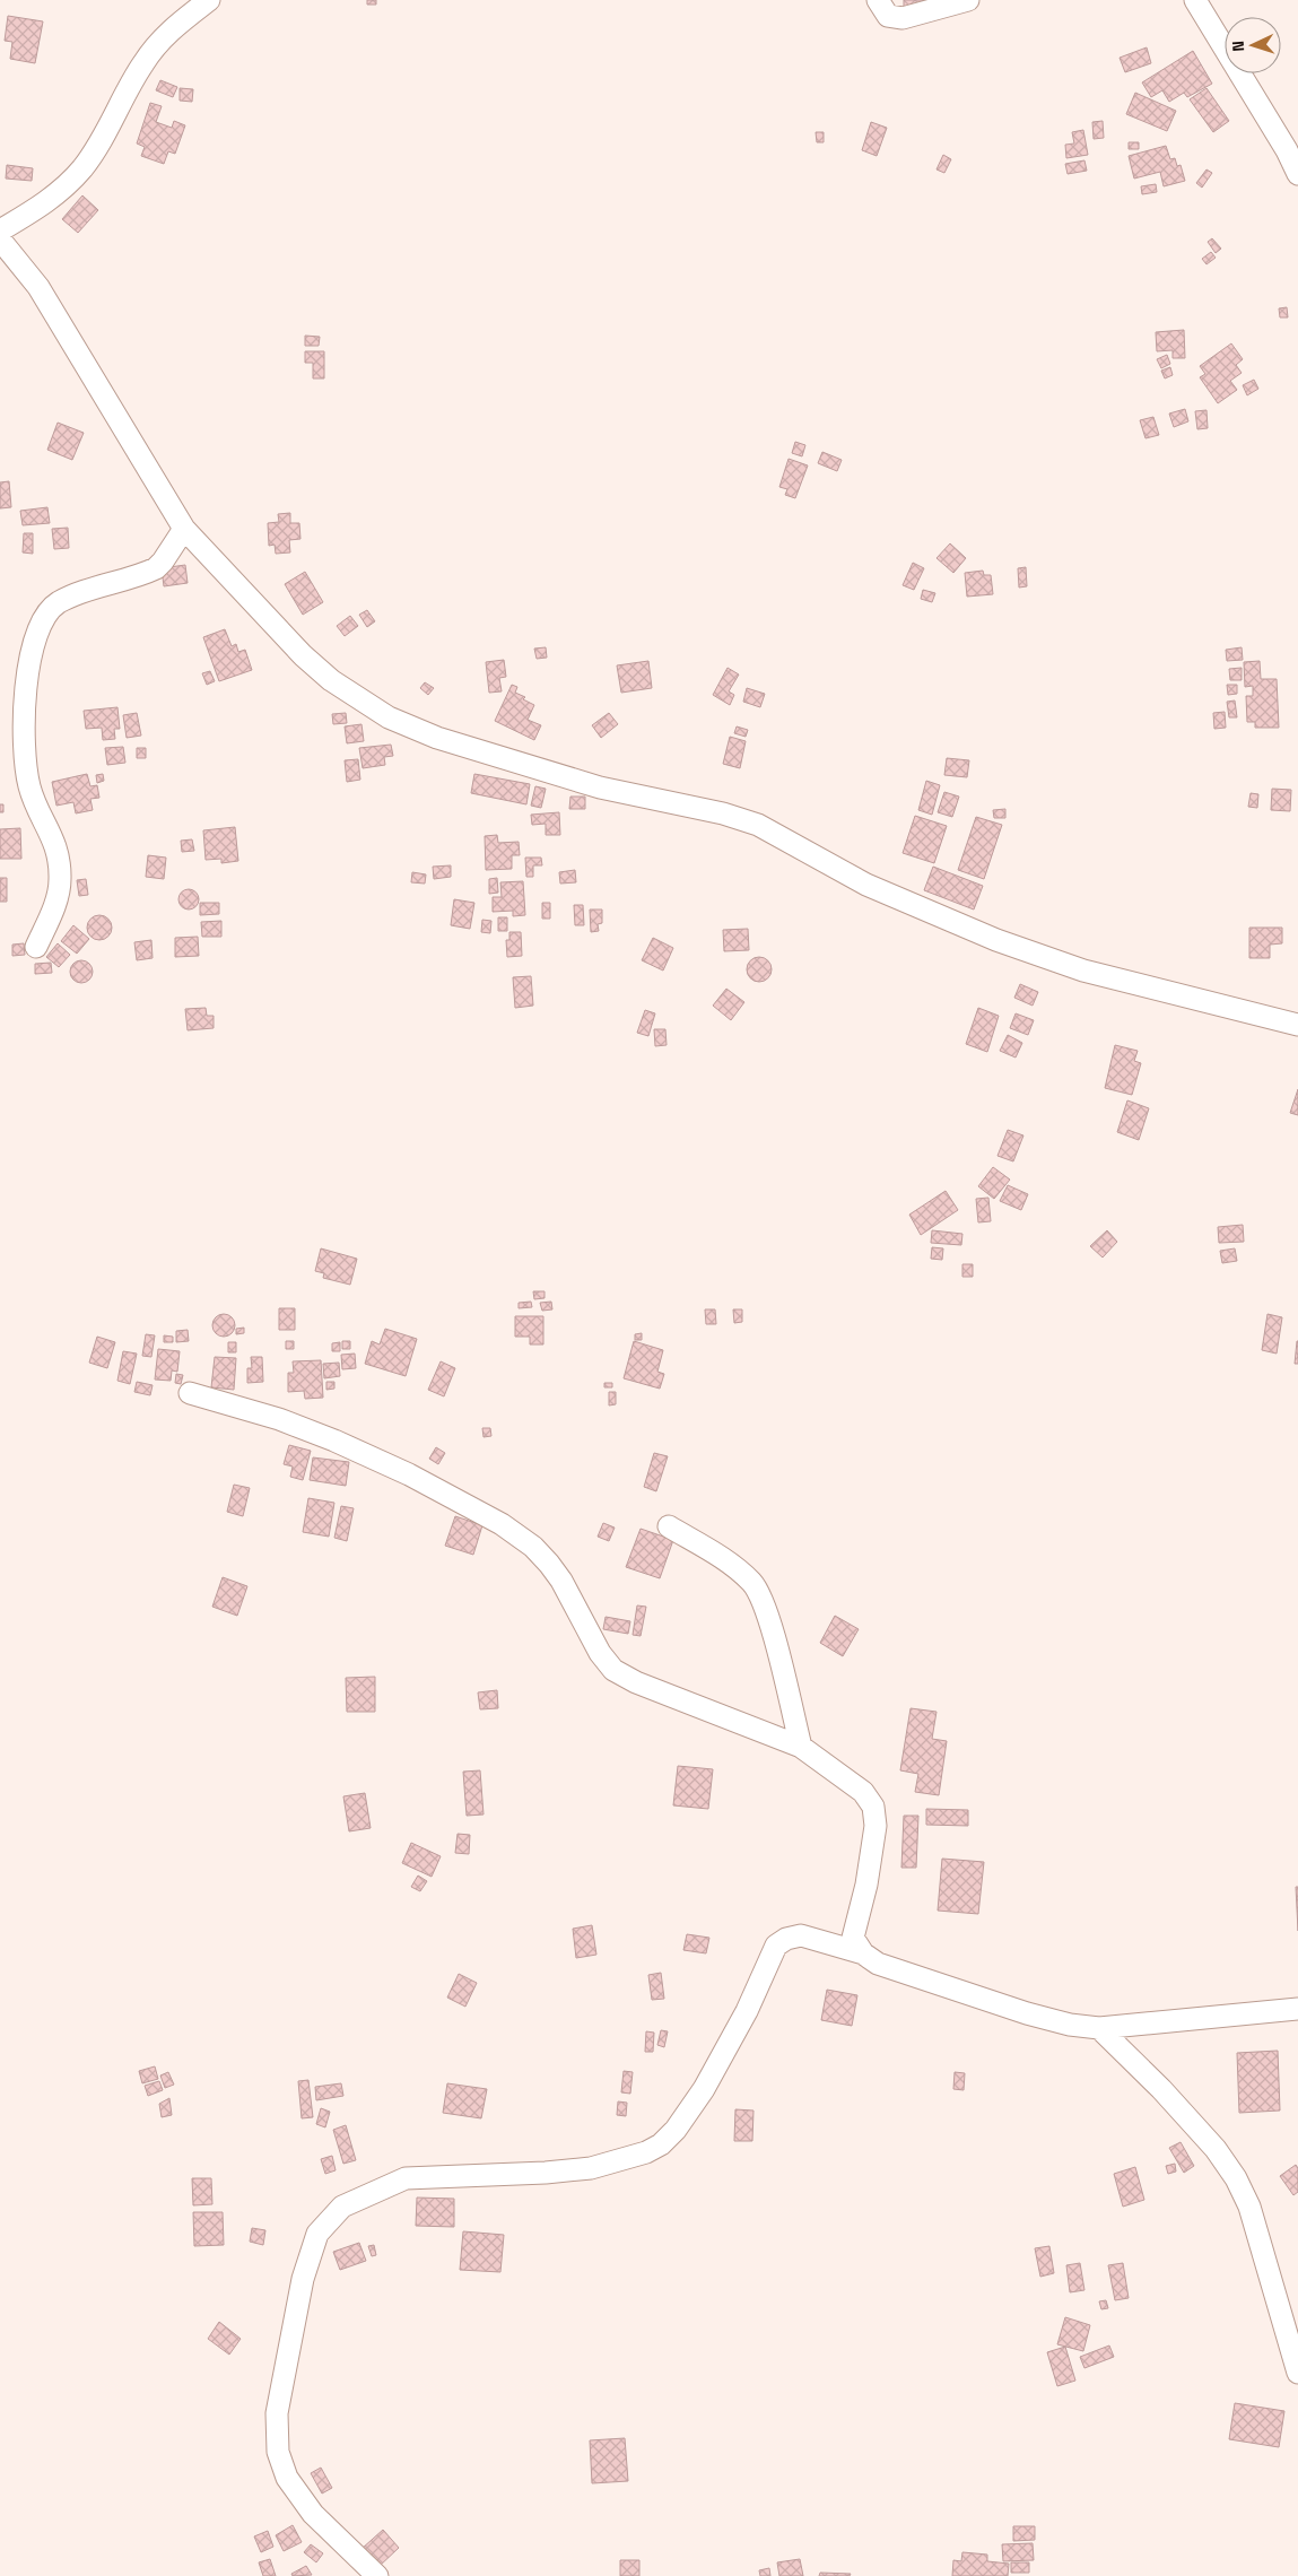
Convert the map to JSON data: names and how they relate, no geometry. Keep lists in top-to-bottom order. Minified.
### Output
{"north":"left"}
